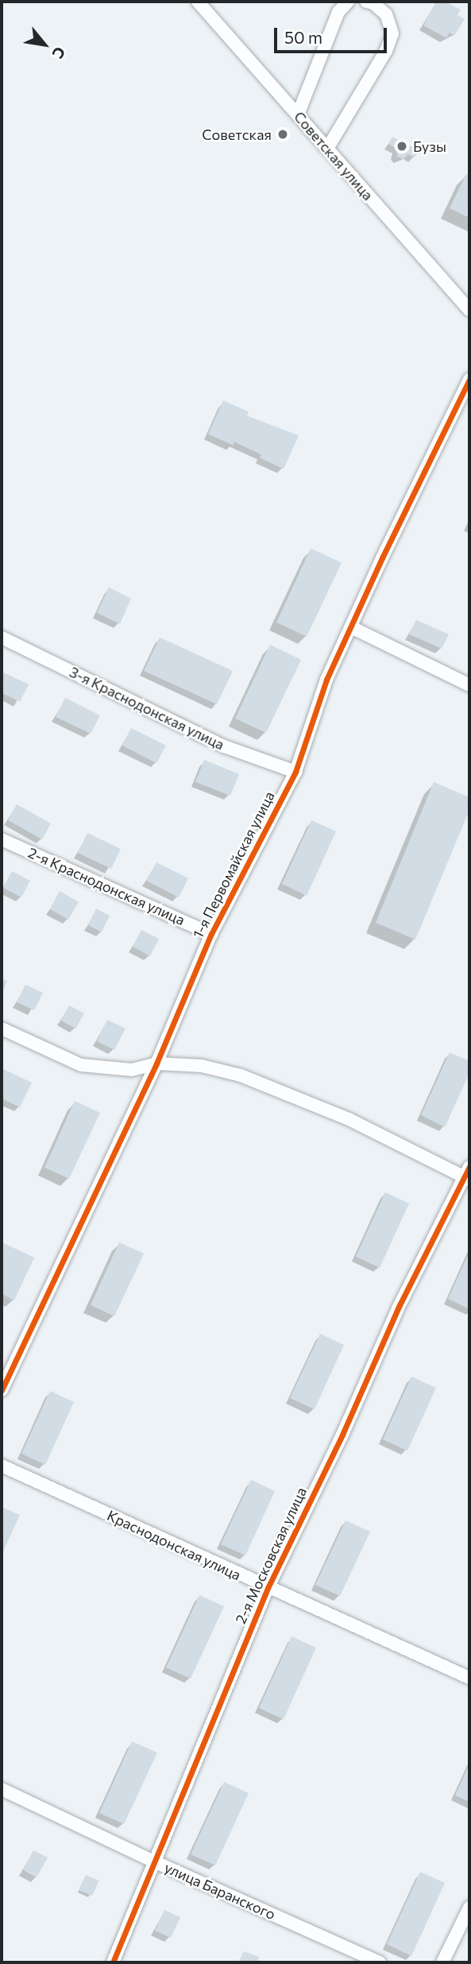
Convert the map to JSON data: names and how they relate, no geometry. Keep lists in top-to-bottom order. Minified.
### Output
{"streets":{"street":["Советская улица","3-я Краснодонская улица","1-я Первомайская улица","2-я Краснодонская улица","Краснодонская улица","2-я Московская улица","улица Баранского"]},"crossings":[["3-я Краснодонская улица","1-я Первомайская улица"],["1-я Первомайская улица","2-я Краснодонская улица"],["Краснодонская улица","2-я Московская улица"],["2-я Московская улица","улица Баранского"]],"places":["Советская","Бузы"],"scale_bar":"50 m","north":"bottom right"}
